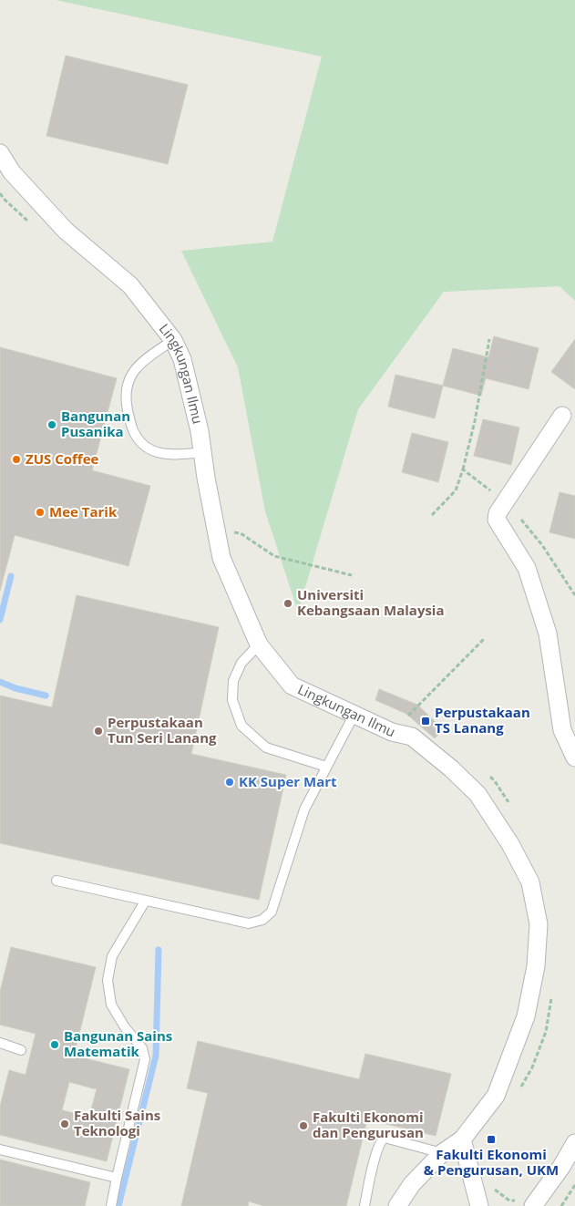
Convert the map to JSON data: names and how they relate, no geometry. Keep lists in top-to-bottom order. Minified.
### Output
{"streets":{"street":["Lingkungan Ilmu"]},"places":{"other":["Bangunan Pusanika","ZUS Coffee","Mee Tarik","Universiti Kebangsaan Malaysia","Perpustakaan Tun Seri Lanang","KK Super Mart","Bangunan Sains Matematik","Fakulti Sains Teknologi","Fakulti Ekonomi dan Pengurusan"],"transit":["Perpustakaan TS Lanang","Fakulti Ekonomi & Pengurusan, UKM"]}}
